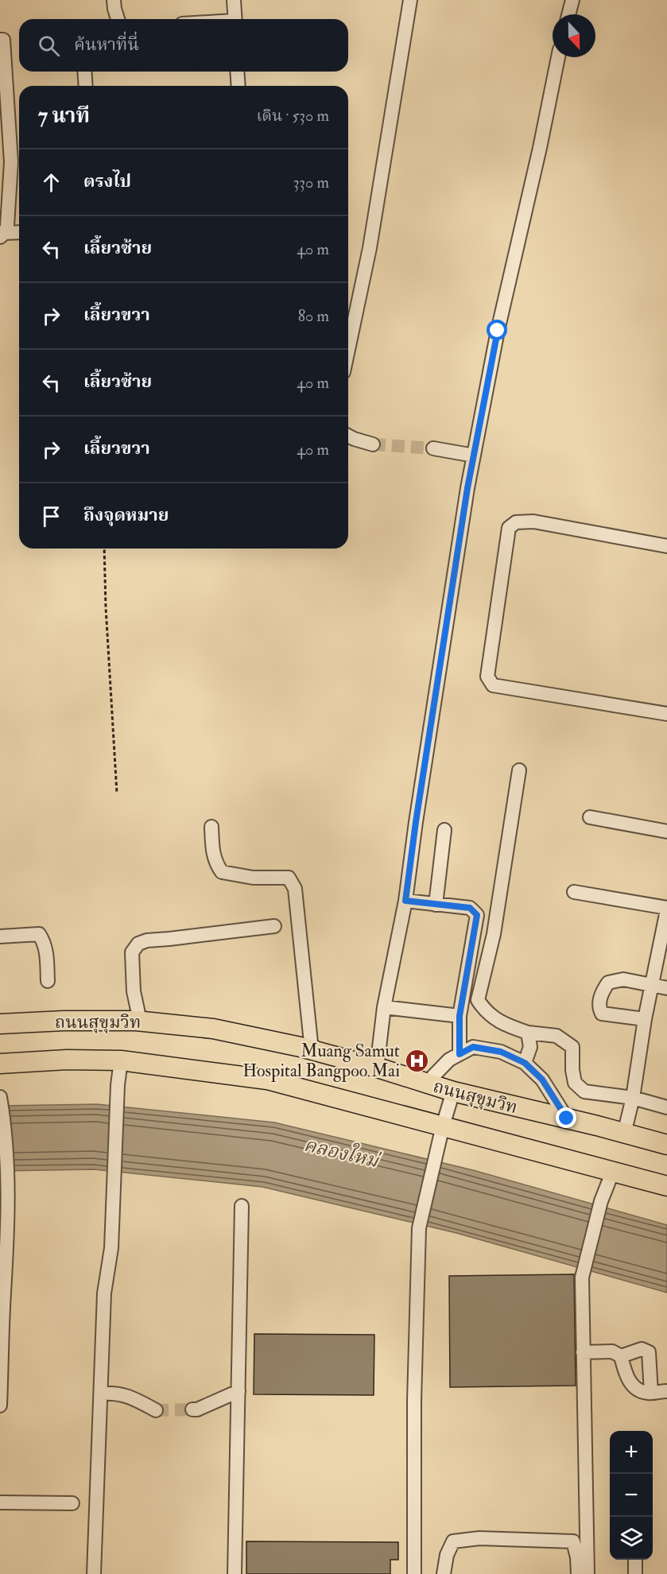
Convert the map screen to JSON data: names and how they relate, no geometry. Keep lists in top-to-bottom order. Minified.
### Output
{"streets":{"highway":["ถนนสุขุมวิท"]},"water":["คลองใหม่"],"places":{"hospital":["Muang Samut Hospital Bangpoo Mai"]},"north":"bottom","page":{"search":"ค้นหาที่นี่","heading":["7 นาที","เดิน · 530 m"],"list":[["ตรงไป","330 m"],["เลี้ยวซ้าย","40 m"],["เลี้ยวขวา","80 m"],["เลี้ยวซ้าย","40 m"],["เลี้ยวขวา","40 m"],"ถึงจุดหมาย"],"map_buttons":["+","−"]}}
